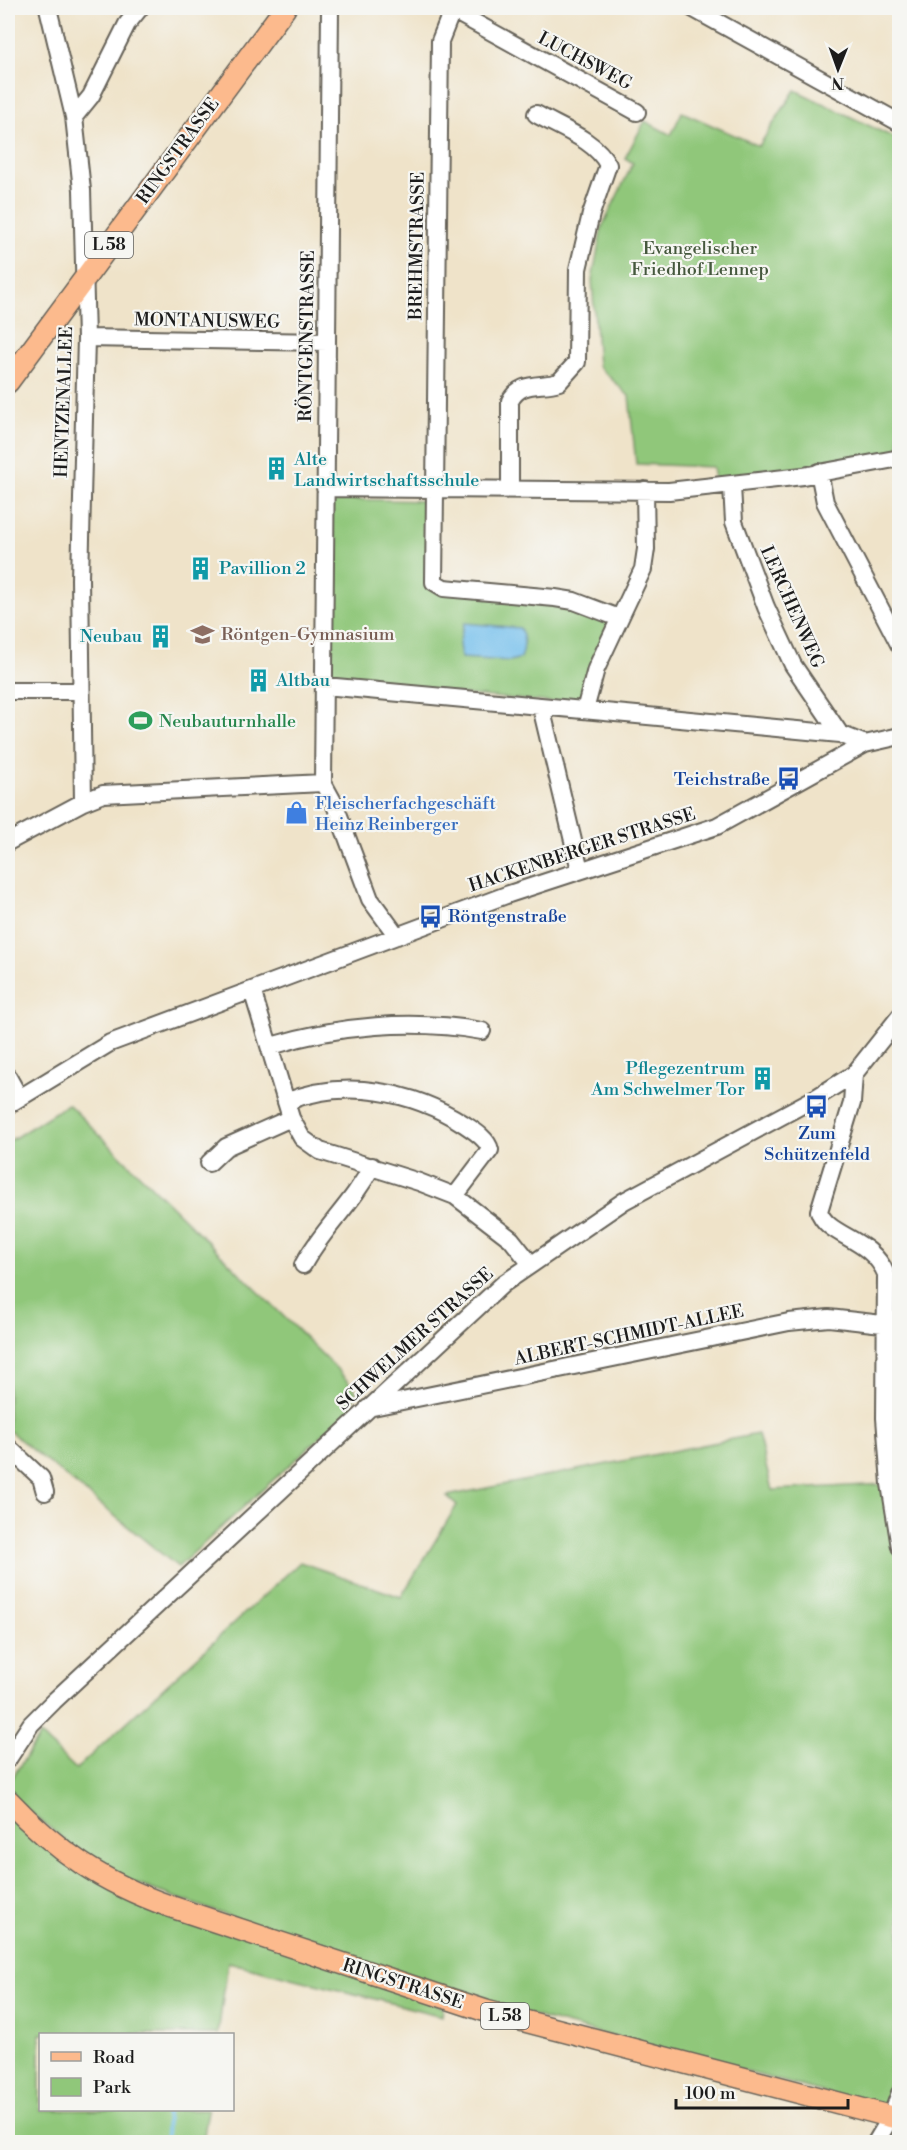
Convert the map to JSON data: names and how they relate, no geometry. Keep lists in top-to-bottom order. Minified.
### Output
{"streets":{"main road":["RINGSTRASSE","L 58"],"street":["LUCHSWEG","BREHMSTRASSE","MONTANUSWEG","RÖNTGENSTRASSE","HENTZENALLEE","LERCHENWEG","HACKENBERGER STRASSE","ALBERT-SCHMIDT-ALLEE","SCHWELMER STRASSE"]},"crossings":[["LUCHSWEG","BREHMSTRASSE"],["RINGSTRASSE","HENTZENALLEE"],["MONTANUSWEG","RÖNTGENSTRASSE"],["MONTANUSWEG","HENTZENALLEE"],["RÖNTGENSTRASSE","HACKENBERGER STRASSE"],["ALBERT-SCHMIDT-ALLEE","SCHWELMER STRASSE"]],"parks":["Evangelischer Friedhof Lennep"],"places":{"building":["Alte Landwirtschaftsschule","Pavillion 2","Neubau","Altbau","Pflegezentrum Am Schwelmer Tor"],"school or university":["Röntgen-Gymnasium"],"sports":["Neubauturnhalle"],"bus stop":["Teichstraße","Röntgenstraße","Zum Schützenfeld"],"shop":["Fleischerfachgeschäft Heinz Reinberger"]},"legend":["Road","Park"],"scale_bar":"100 m","north":"bottom"}
